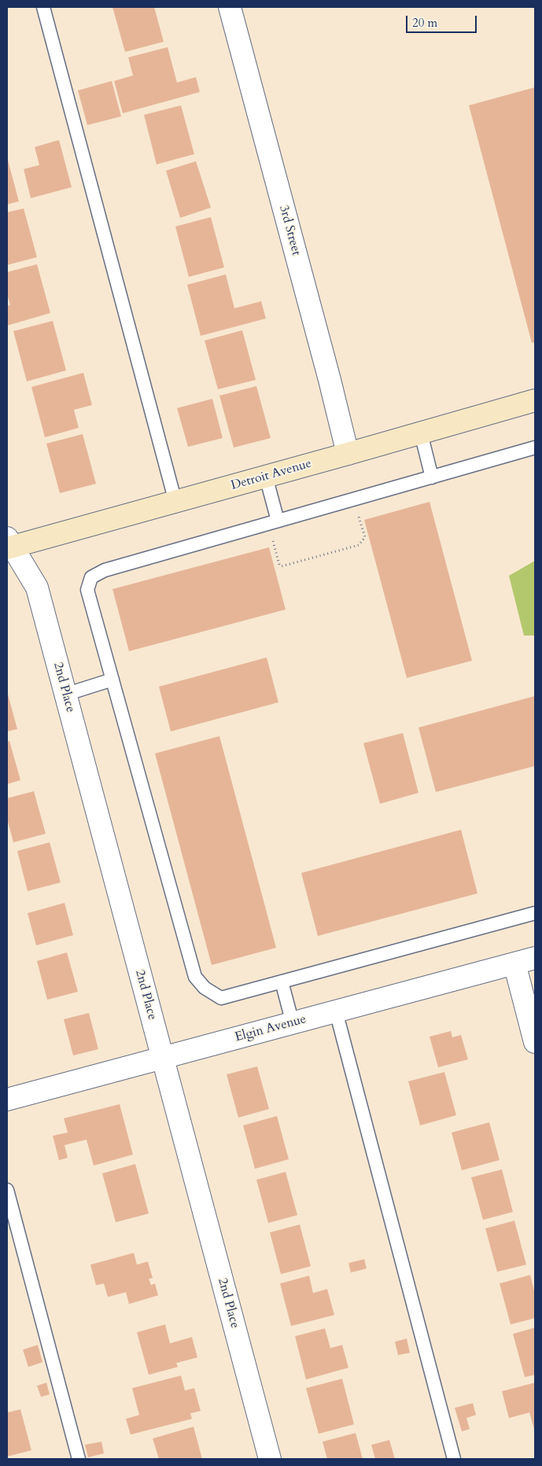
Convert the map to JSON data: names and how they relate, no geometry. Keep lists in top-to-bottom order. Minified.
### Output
{"streets":{"street":["3rd Street","Detroit Avenue","2nd Place","Elgin Avenue"]},"crossings":[["3rd Street","Detroit Avenue"],["Detroit Avenue","2nd Place"],["2nd Place","Elgin Avenue"]],"scale_bar":"20 m"}
